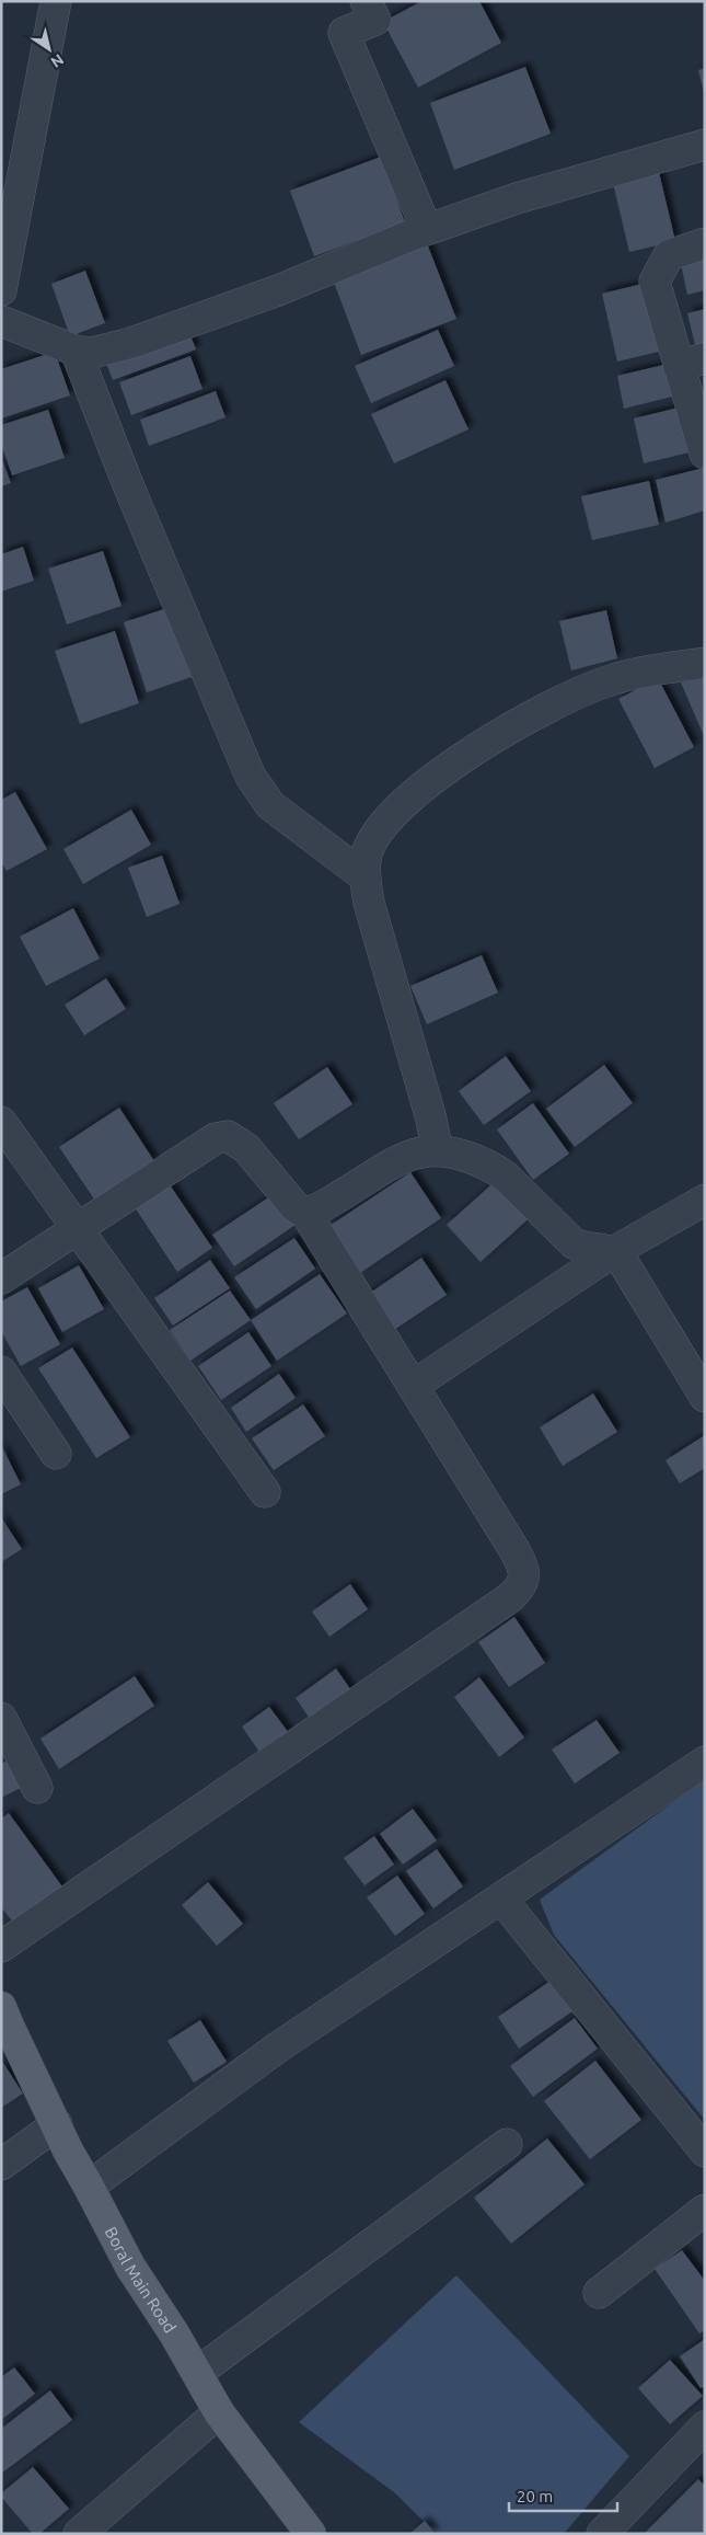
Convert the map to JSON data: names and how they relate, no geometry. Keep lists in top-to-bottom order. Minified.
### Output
{"streets":{"main road":["Boral Main Road"]},"scale_bar":"20 m","north":"bottom right"}
